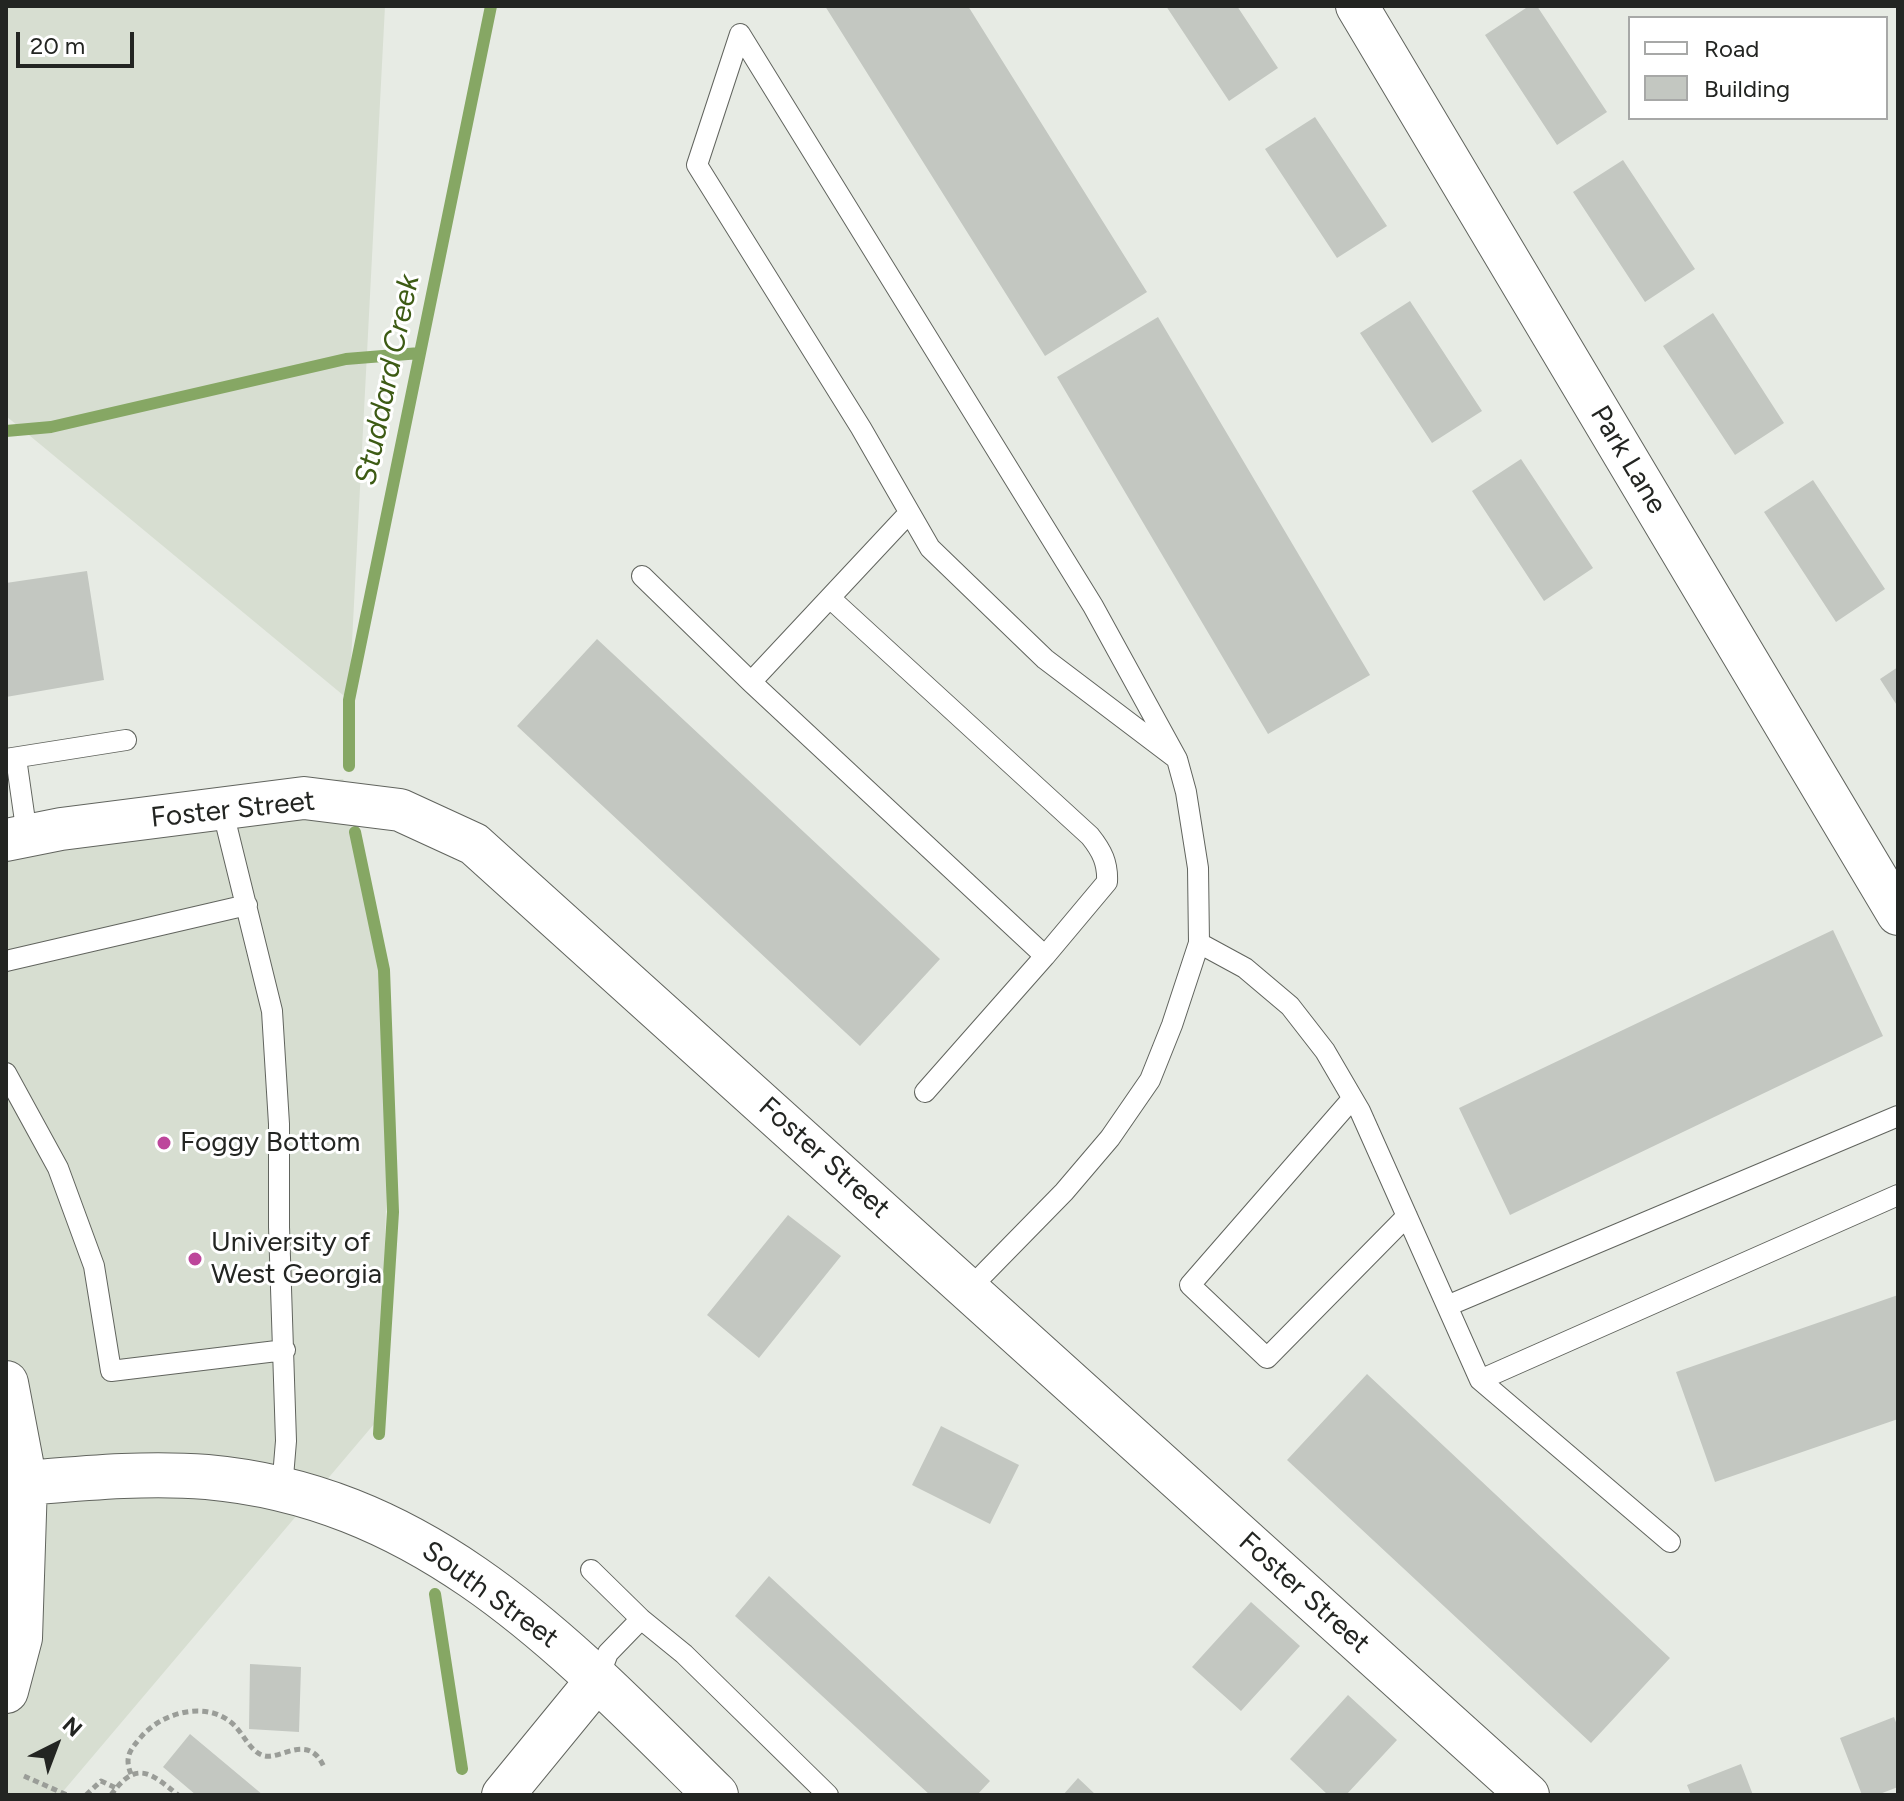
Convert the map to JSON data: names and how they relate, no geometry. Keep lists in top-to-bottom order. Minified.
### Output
{"streets":{"street":["Park Lane","Foster Street","South Street"]},"water":["Studdard Creek"],"places":["Foggy Bottom","University of West Georgia"],"legend":["Road","Building"],"scale_bar":"20 m","north":"top right"}
